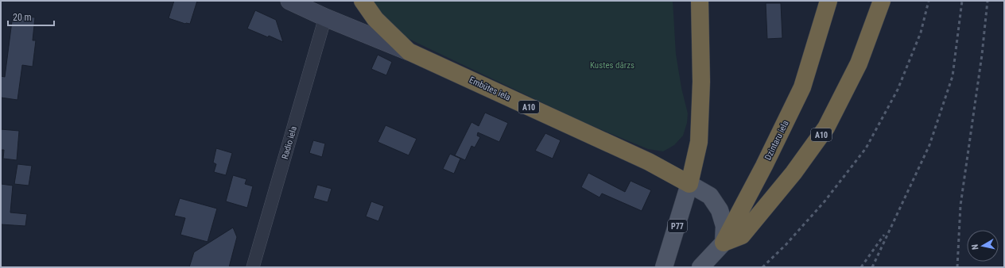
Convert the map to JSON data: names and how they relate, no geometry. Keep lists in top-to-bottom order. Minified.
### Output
{"streets":{"highway":["Embūtes iela","A10","Dzintaru iela"],"main road":["P77"],"street":["Radio iela"]},"crossings":[["Embūtes iela","A10"],["Embūtes iela","Dzintaru iela"],["Embūtes iela","Radio iela"],["Embūtes iela","P77"],["A10","Dzintaru iela"]],"parks":["Kustes dārzs"],"scale_bar":"20 m","north":"left"}
